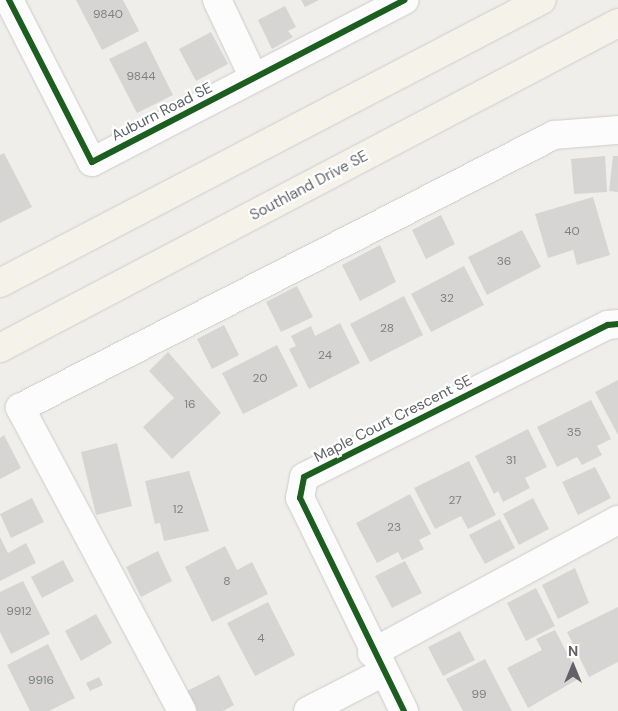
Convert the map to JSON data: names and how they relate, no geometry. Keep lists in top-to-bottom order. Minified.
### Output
{"streets":{"main road":["Southland Drive SE"],"street":["Auburn Road SE","Maple Court Crescent SE"]},"house_numbers":["9840","9844","40","36","32","28","24","20","16","35","31","27","12","23","8","9912","4","9916","99"],"north":"top"}
